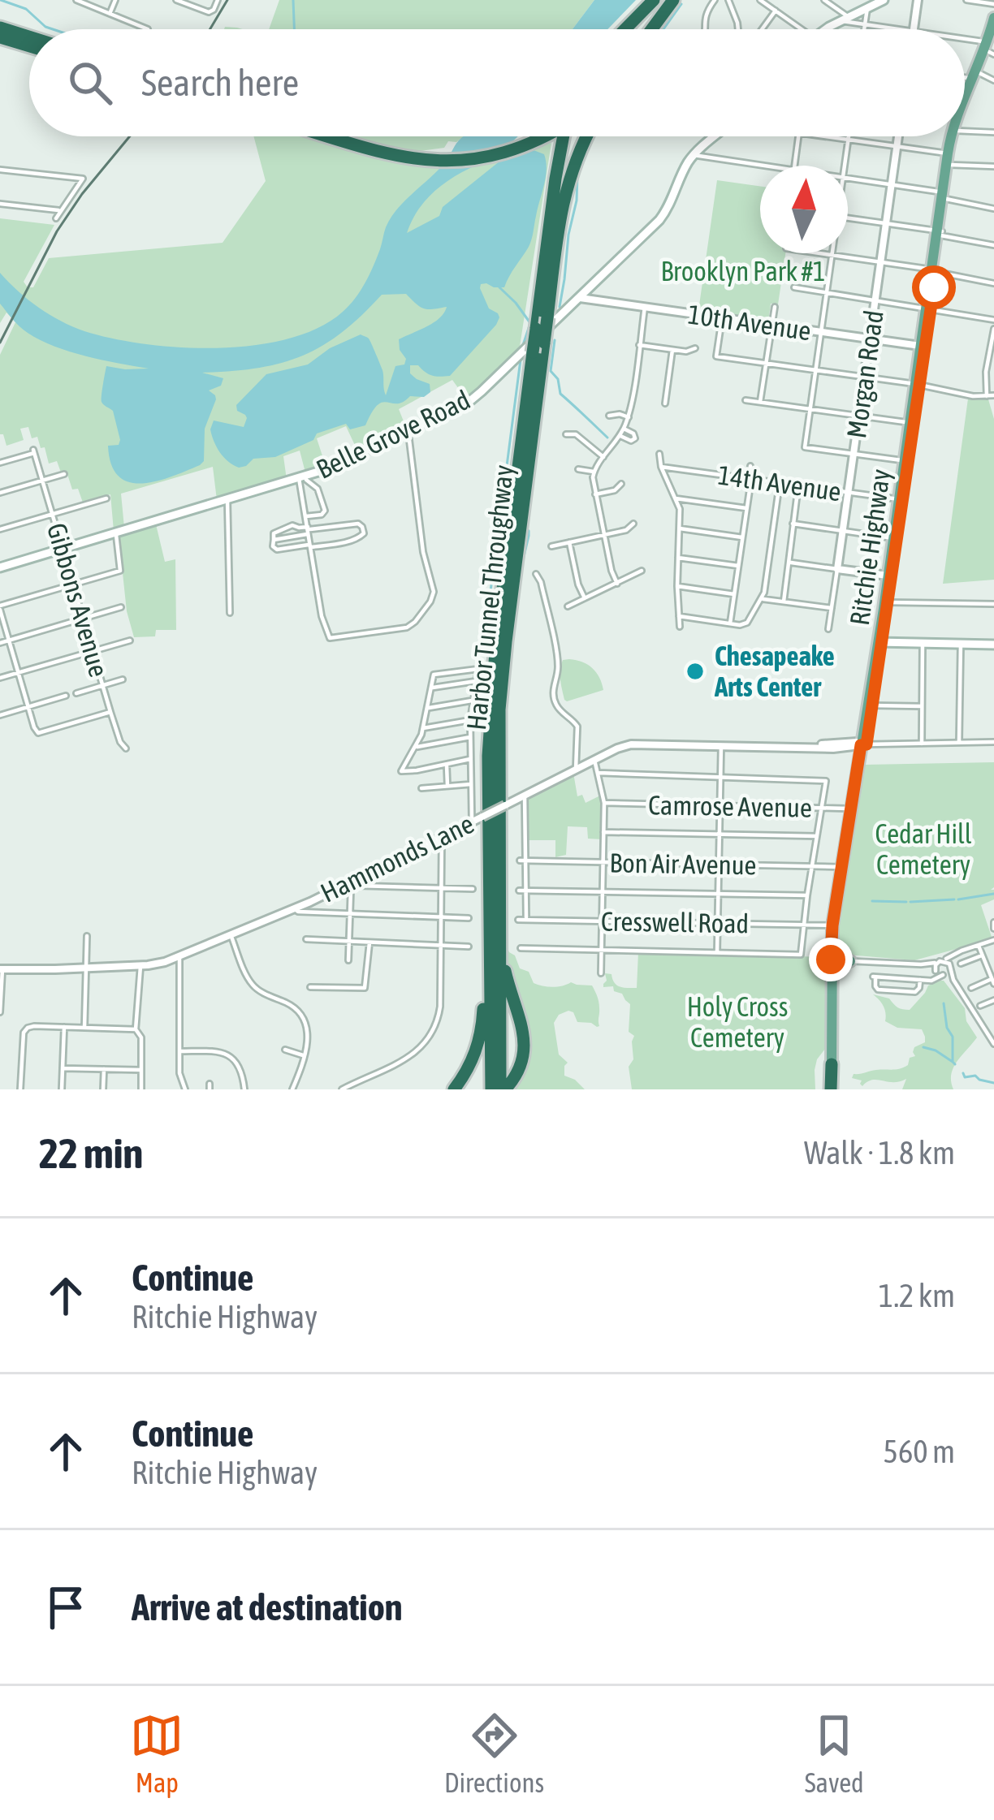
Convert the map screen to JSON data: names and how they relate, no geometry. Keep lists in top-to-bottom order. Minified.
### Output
{"streets":{"highway":["Harbor Tunnel Throughway"],"main road":["Belle Grove Road","Ritchie Highway"],"street":["10th Avenue","Morgan Road","14th Avenue","Gibbons Avenue","Camrose Avenue","Hammonds Lane","Bon Air Avenue","Cresswell Road"]},"crossings":[["10th Avenue","Morgan Road"],["10th Avenue","Belle Grove Road"],["10th Avenue","Ritchie Highway"],["Morgan Road","14th Avenue"],["Belle Grove Road","Gibbons Avenue"],["14th Avenue","Ritchie Highway"],["Ritchie Highway","Camrose Avenue"],["Ritchie Highway","Hammonds Lane"],["Ritchie Highway","Bon Air Avenue"],["Ritchie Highway","Cresswell Road"]],"parks":["Brooklyn Park #1","Cedar Hill Cemetery","Holy Cross Cemetery"],"places":["Chesapeake Arts Center"],"north":"top","page":{"search":"Search here","heading":["22 min","Walk · 1.8 km"],"list":[["Continue","Ritchie Highway","1.2 km"],["Continue","Ritchie Highway","560 m"],"Arrive at destination"],"nav":["Map","Directions","Saved"]}}
